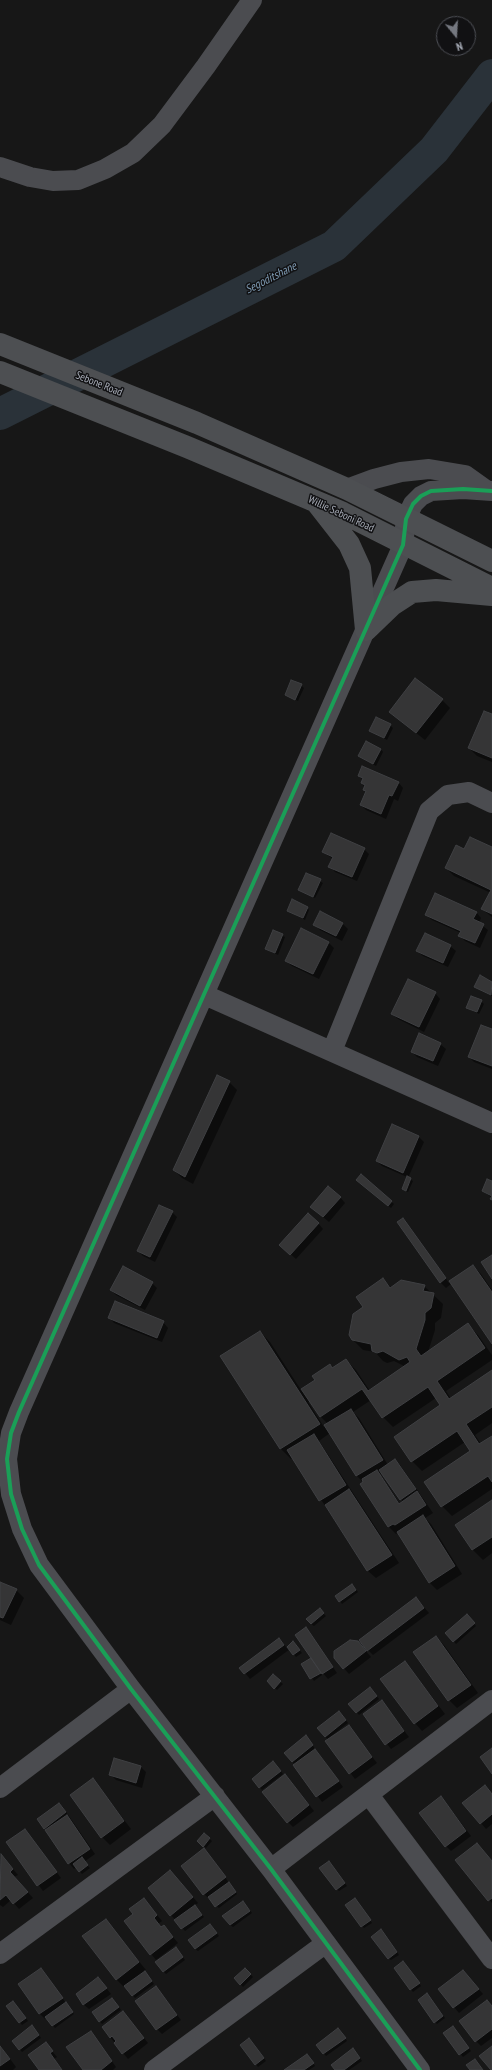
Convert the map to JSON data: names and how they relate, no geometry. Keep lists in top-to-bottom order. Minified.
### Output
{"streets":{"main road":["Sebone Road","Willie Seboni Road"]},"water":["Segoditshane"],"north":"bottom"}
